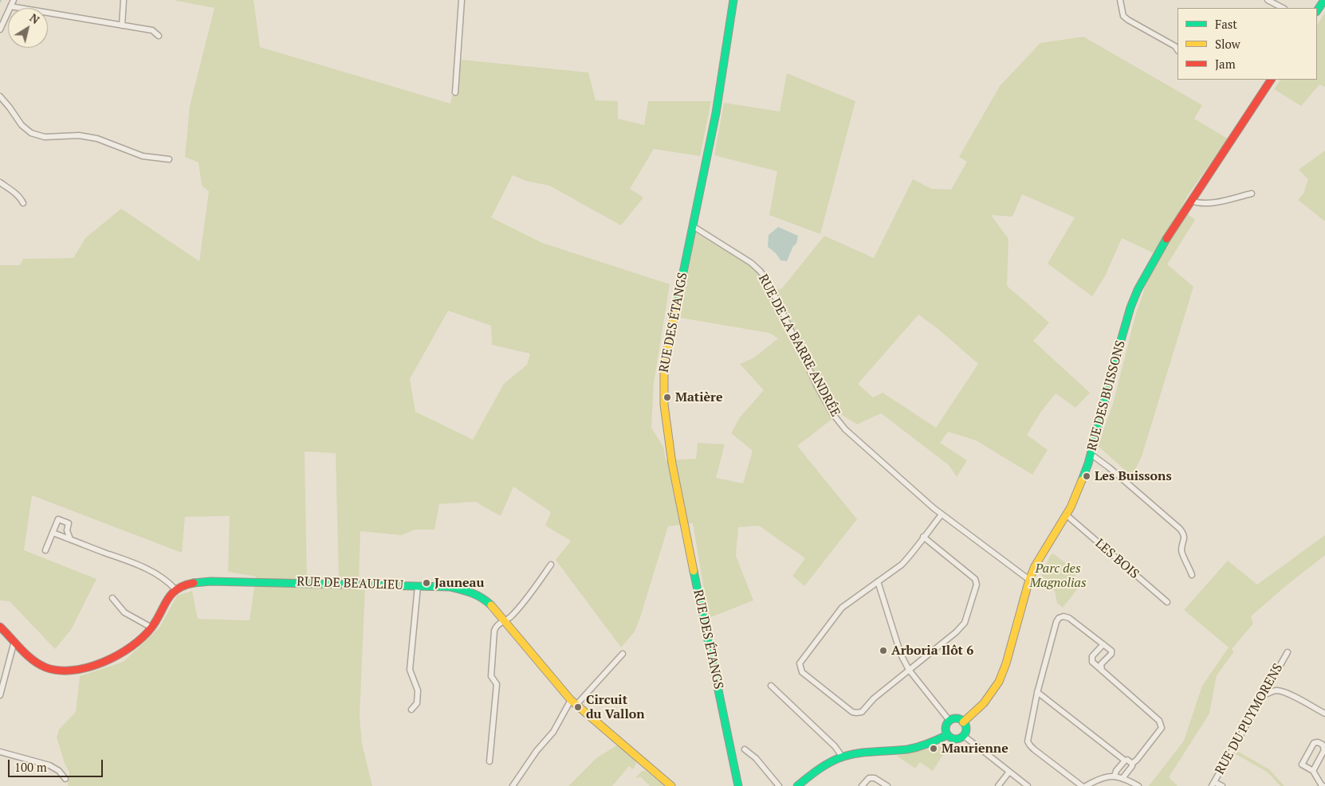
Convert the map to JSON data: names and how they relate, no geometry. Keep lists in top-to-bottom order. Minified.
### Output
{"streets":{"street":["RUE DES ÉTANGS","RUE DE LA BARRE ANDRÉE","RUE DES BUISSONS","LES BOIS","RUE DE BEAULIEU","RUE DU PUYMORENS"]},"crossings":[["RUE DES ÉTANGS","RUE DE LA BARRE ANDRÉE"],["RUE DE LA BARRE ANDRÉE","RUE DES BUISSONS"],["RUE DES BUISSONS","LES BOIS"]],"parks":["Parc des Magnolias"],"places":["Matière","Les Buissons","Jauneau","Arboria Ilôt 6","Circuit du Vallon","Maurienne"],"legend":["Fast","Slow","Jam"],"scale_bar":"100 m","north":"top right"}
